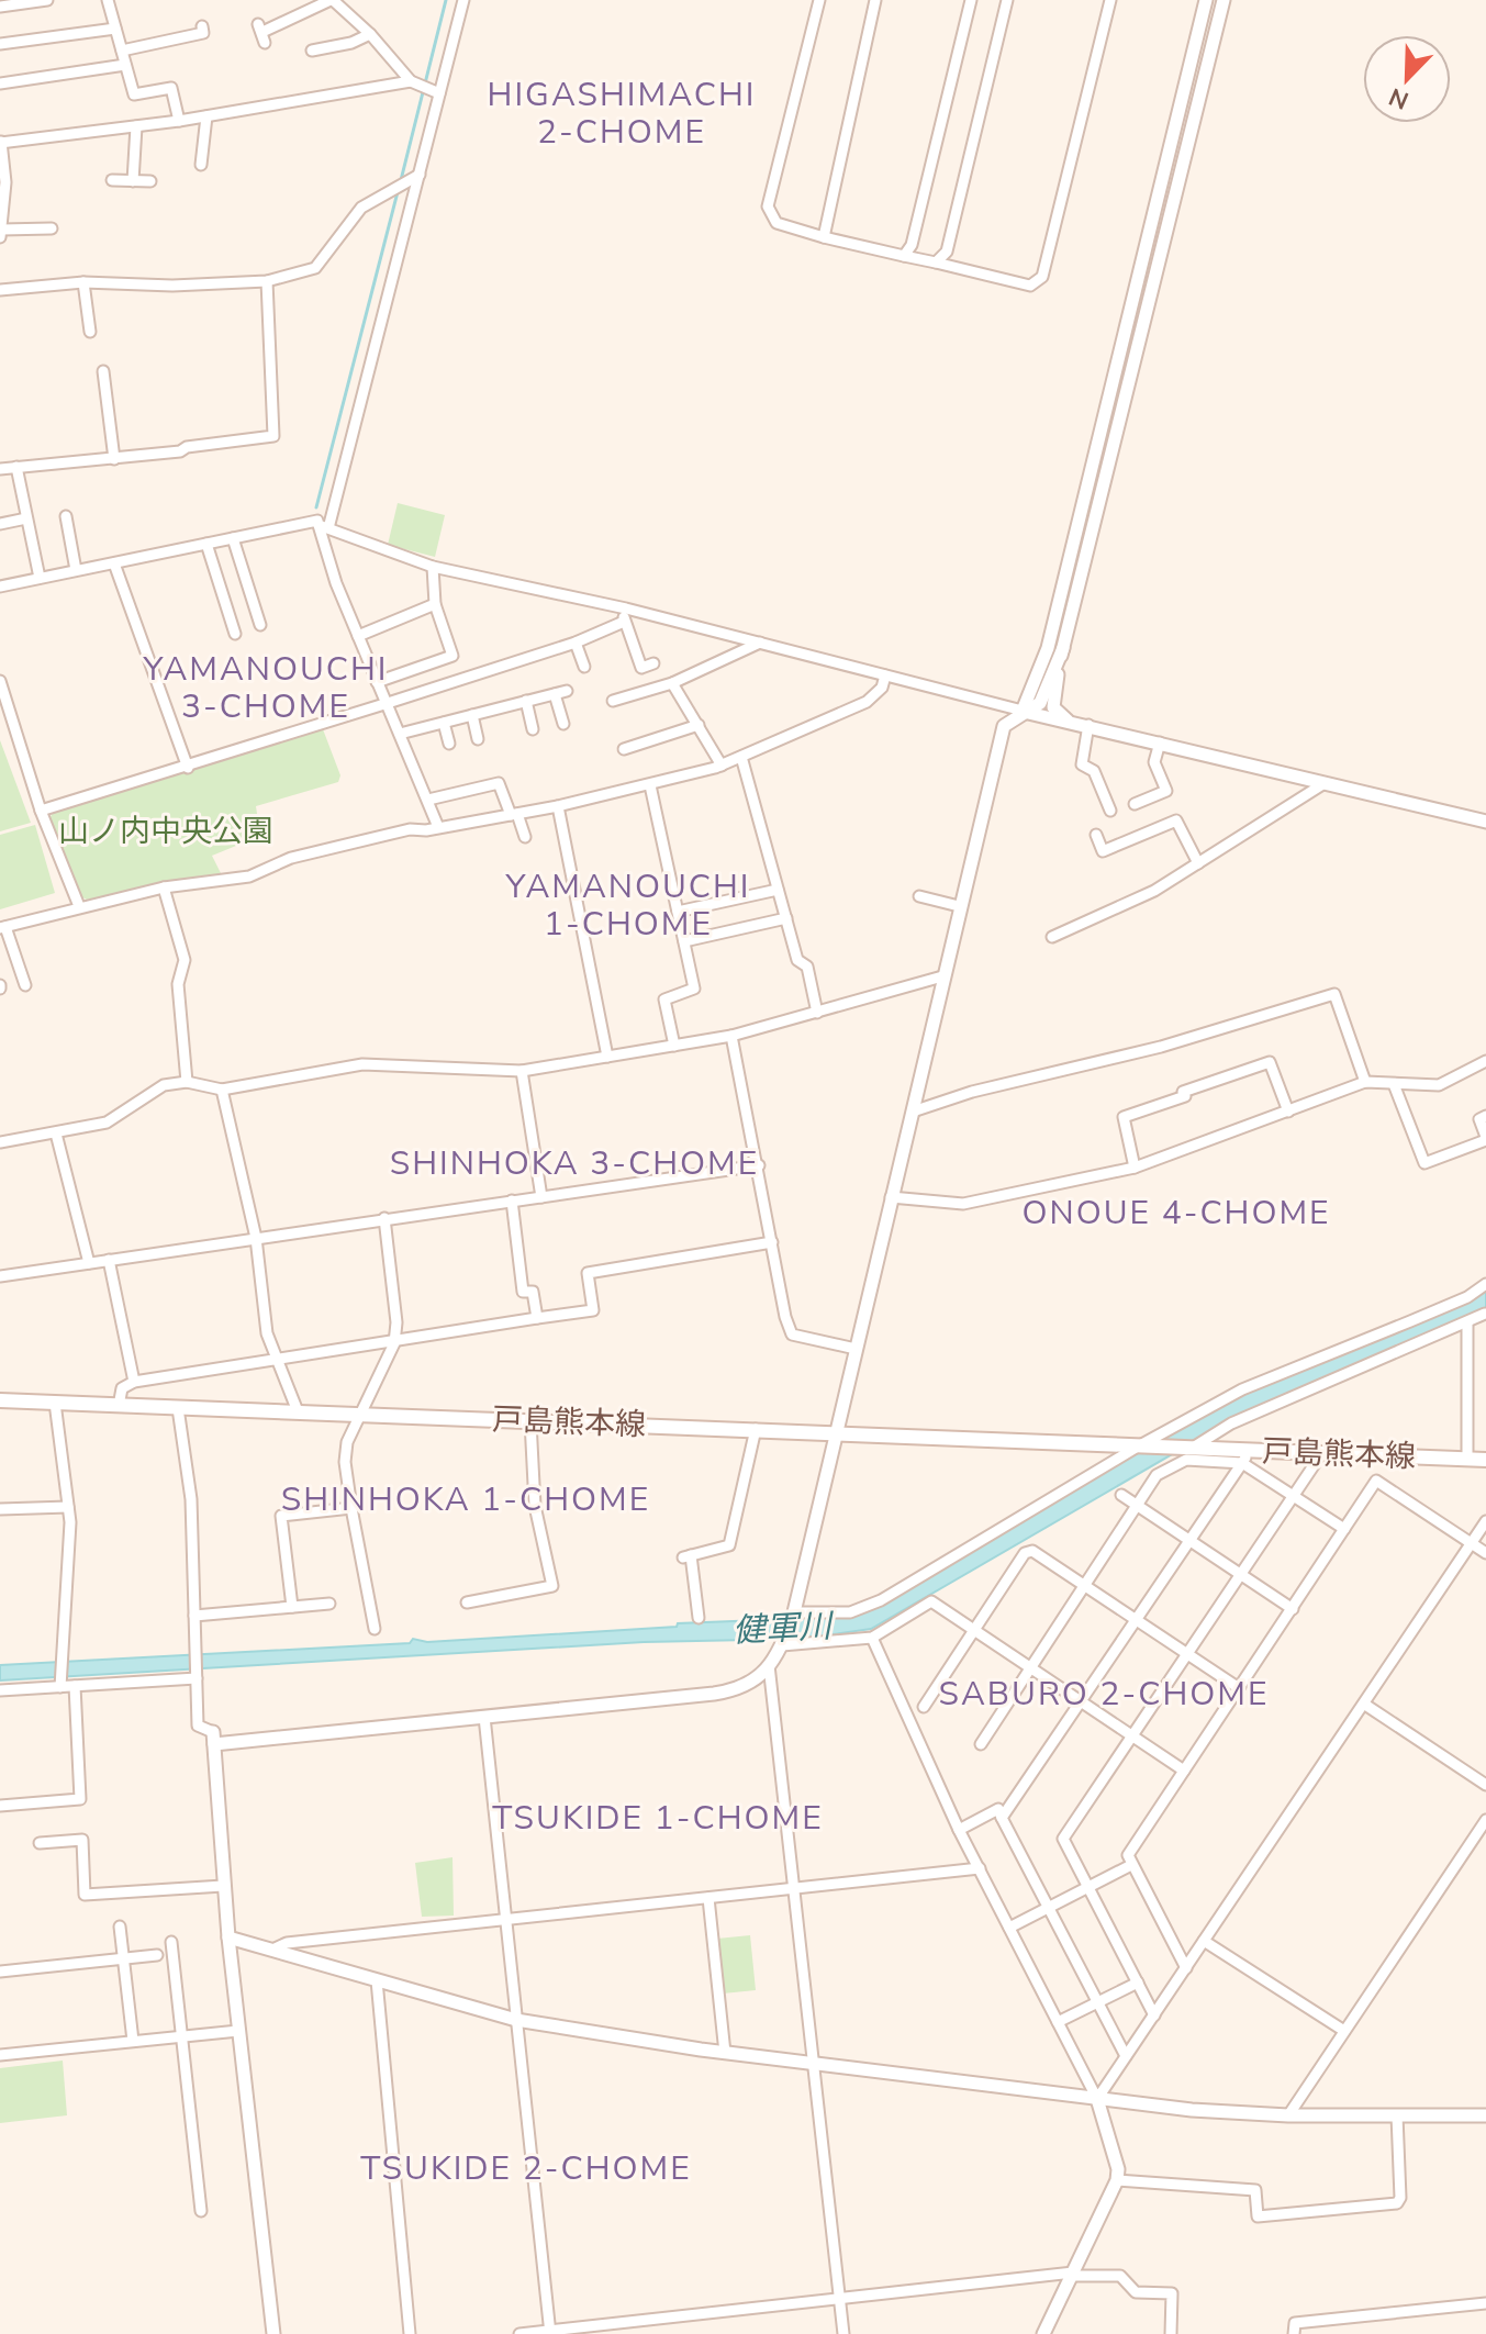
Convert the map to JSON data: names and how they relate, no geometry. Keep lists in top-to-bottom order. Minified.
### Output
{"streets":{"main road":["戸島熊本線"]},"districts":["HIGASHIMACHI 2-CHOME","YAMANOUCHI 3-CHOME","YAMANOUCHI 1-CHOME","SHINHOKA 3-CHOME","ONOUE 4-CHOME","SHINHOKA 1-CHOME","SABURO 2-CHOME","TSUKIDE 1-CHOME","TSUKIDE 2-CHOME"],"water":["健軍川"],"parks":["山ノ内中央公園"],"north":"bottom left"}
